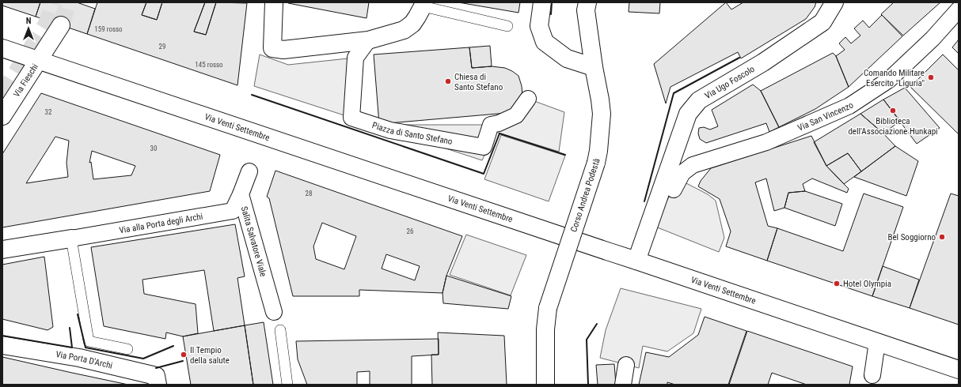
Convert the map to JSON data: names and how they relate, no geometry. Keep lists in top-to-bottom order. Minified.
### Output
{"streets":{"street":["Via Fieschi","Via Ugo Foscolo","Via San Vincenzo","Via Venti Settembre","Piazza di Santo Stefano","Corso Andrea Podestà","Via alla Porta degli Archi","Salita Salvatore Viale","Via Porta D'Archi"]},"crossings":[["Via Fieschi","Via Venti Settembre"],["Via Ugo Foscolo","Via San Vincenzo"],["Via San Vincenzo","Via Venti Settembre"],["Via alla Porta degli Archi","Salita Salvatore Viale"]],"places":["Comando Militare Esercito \"Liguria\"","Chiesa di Santo Stefano","Biblioteca dell'Associazione Hunkapi","Bel Soggiorno","Hotel Olympia","Il Tempio della salute"],"house_numbers":["159 rosso","29","145 rosso","32","30","28","26"],"north":"top"}
